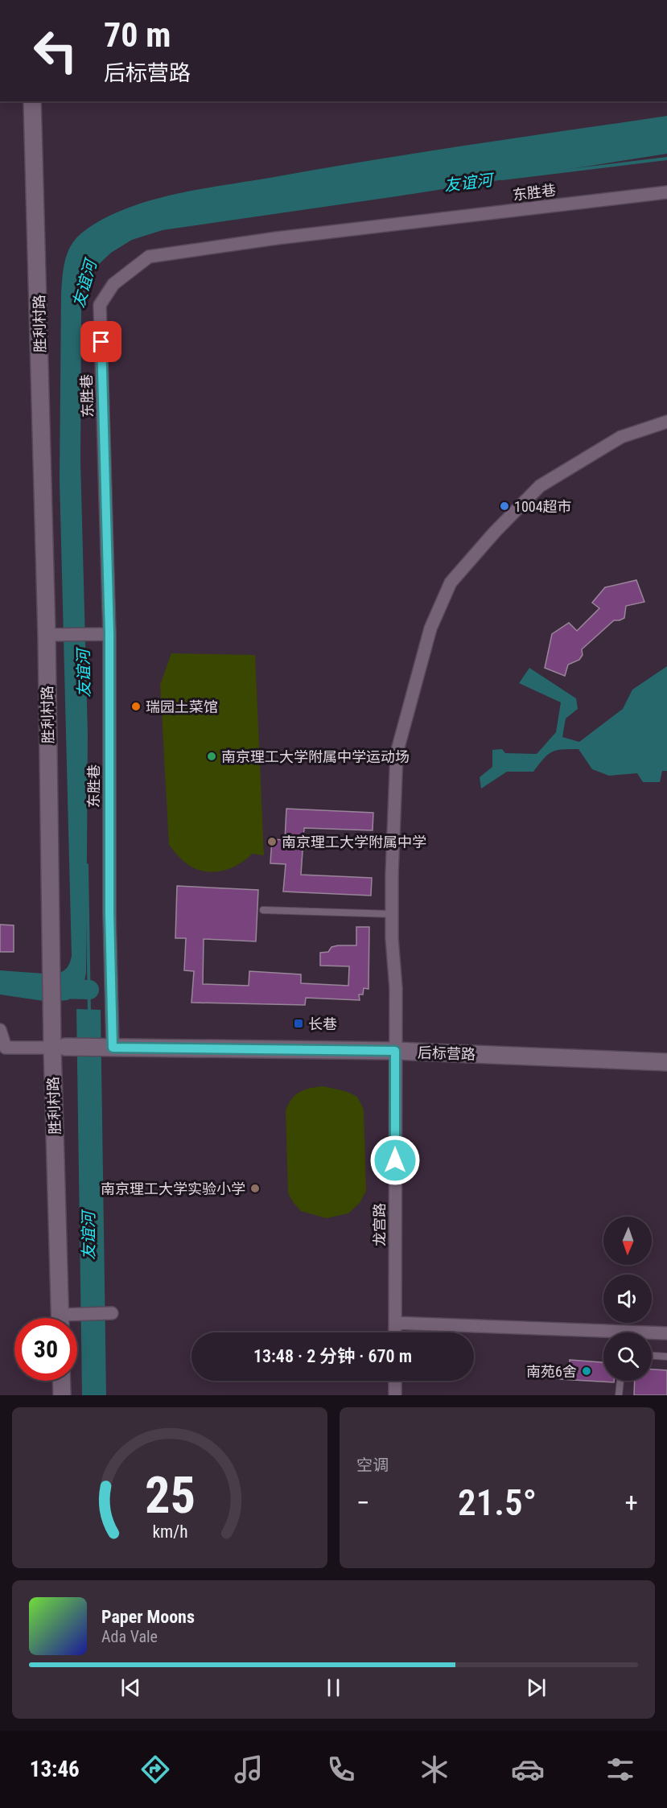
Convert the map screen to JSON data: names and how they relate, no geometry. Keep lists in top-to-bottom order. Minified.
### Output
{"streets":{"street":["东胜巷","胜利村路","后标营路","龙宫路"]},"crossings":[["东胜巷","后标营路"],["胜利村路","后标营路"],["后标营路","龙宫路"]],"water":["友谊河"],"places":{"other":["1004超市","瑞园土菜馆","南京理工大学附属中学运动场","南京理工大学附属中学","南京理工大学实验小学","南苑6舍"],"transit":["长巷"]},"north":"bottom","page":{"turn":["70 m","后标营路"],"limit":"30","trip":"13:48 · 2 分钟 · 670 m","tile":"空调","heat":["−","21.5°","+"],"song":["Paper Moons","Ada Vale"],"tabs":"13:46","gauge":["25","km/h"]}}
